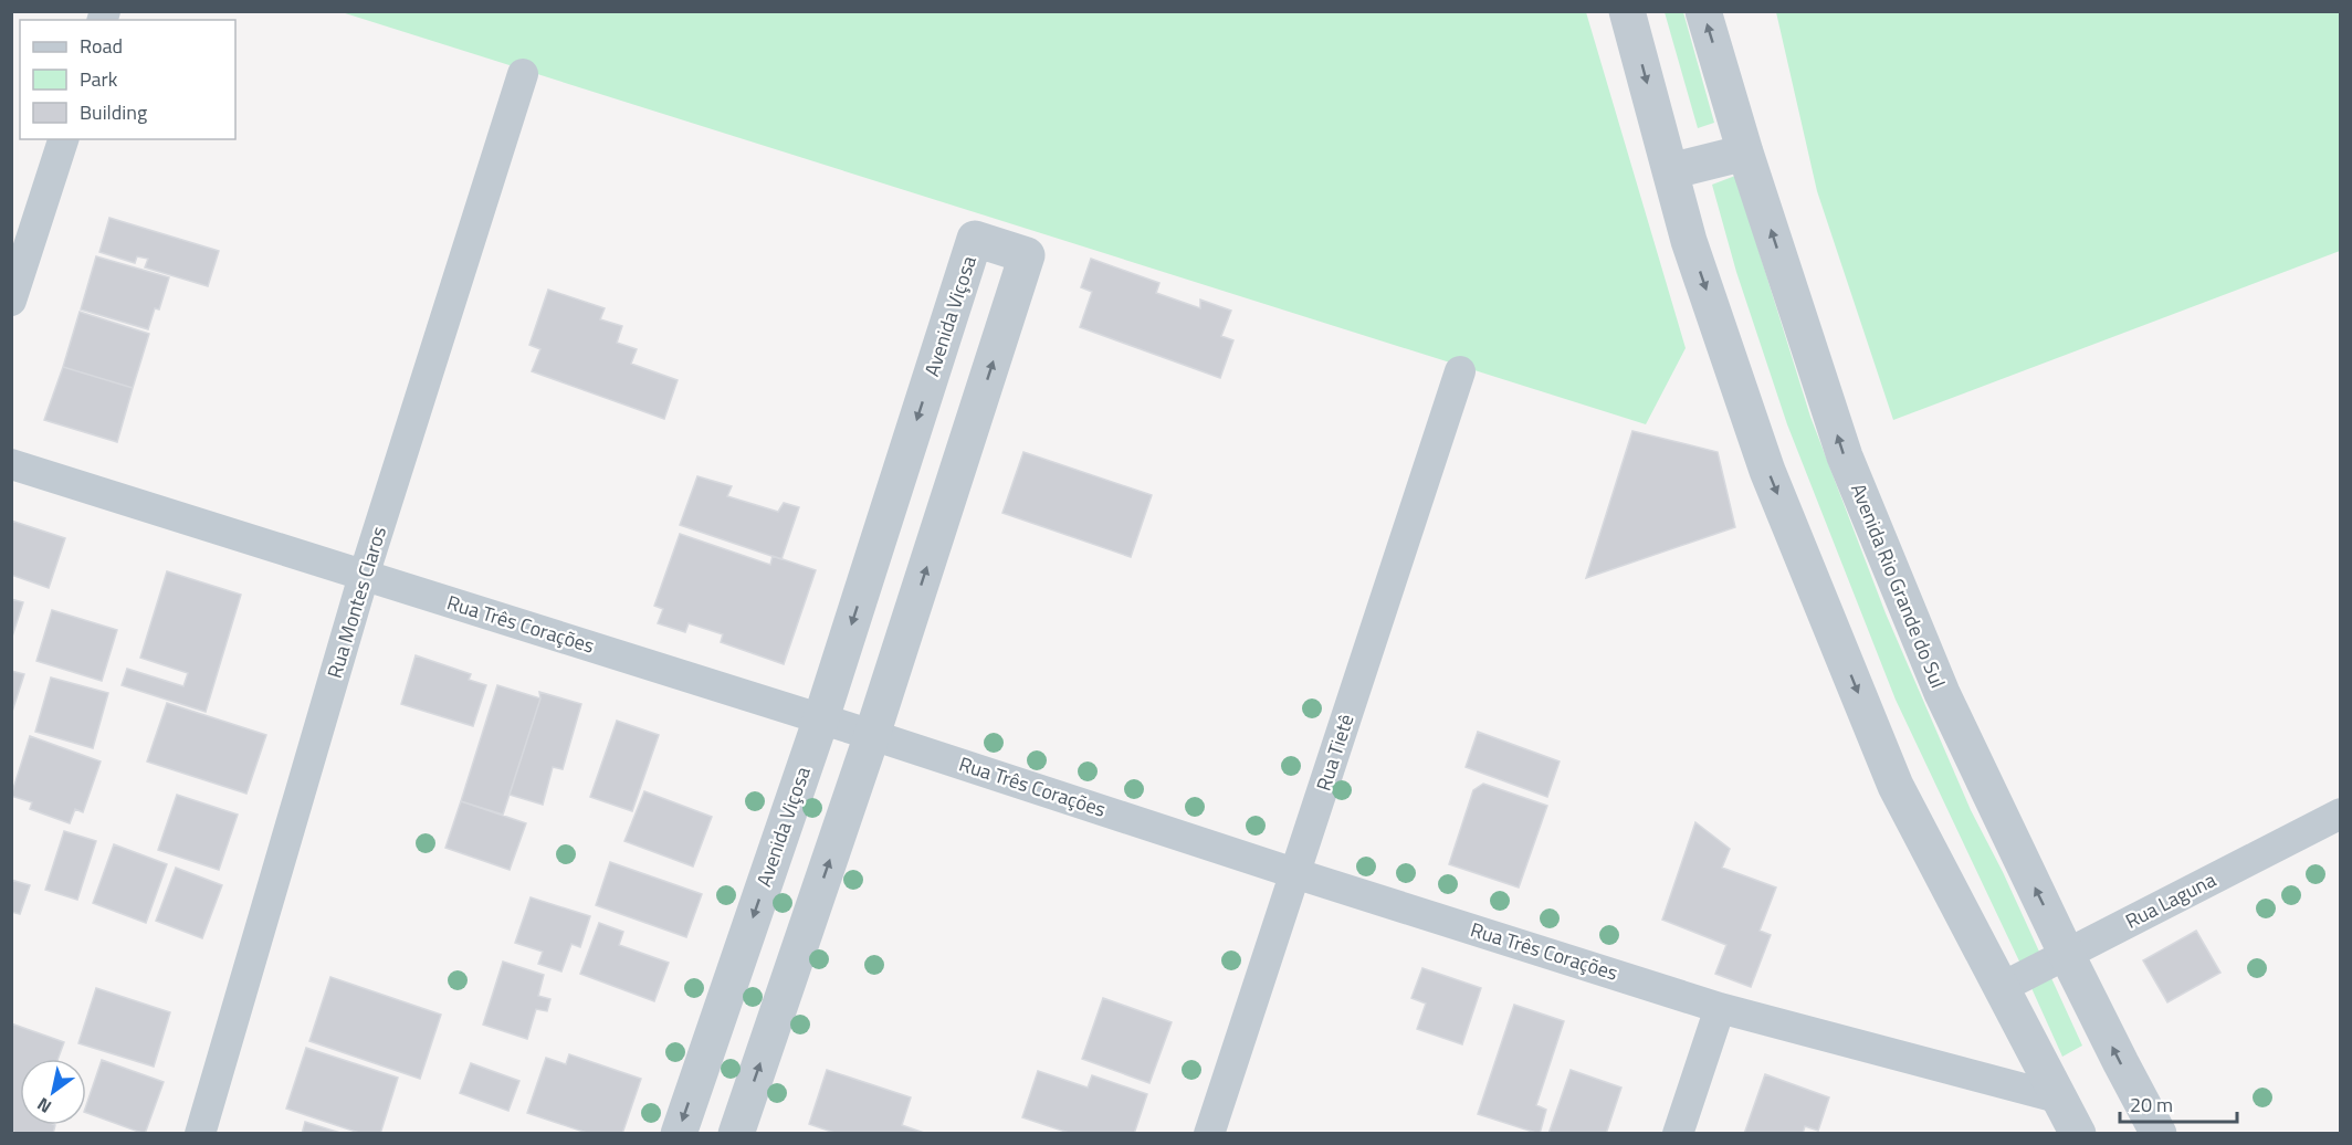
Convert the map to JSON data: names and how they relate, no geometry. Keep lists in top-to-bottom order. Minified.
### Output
{"streets":{"street":["Avenida Viçosa","Avenida Rio Grande do Sul","Rua Montes Claros","Rua Três Corações","Rua Tietê","Rua Laguna"]},"crossings":[["Avenida Viçosa","Rua Três Corações"],["Avenida Rio Grande do Sul","Rua Laguna"],["Rua Montes Claros","Rua Três Corações"],["Rua Três Corações","Rua Tietê"]],"legend":["Road","Park","Building"],"scale_bar":"20 m","north":"bottom left"}
